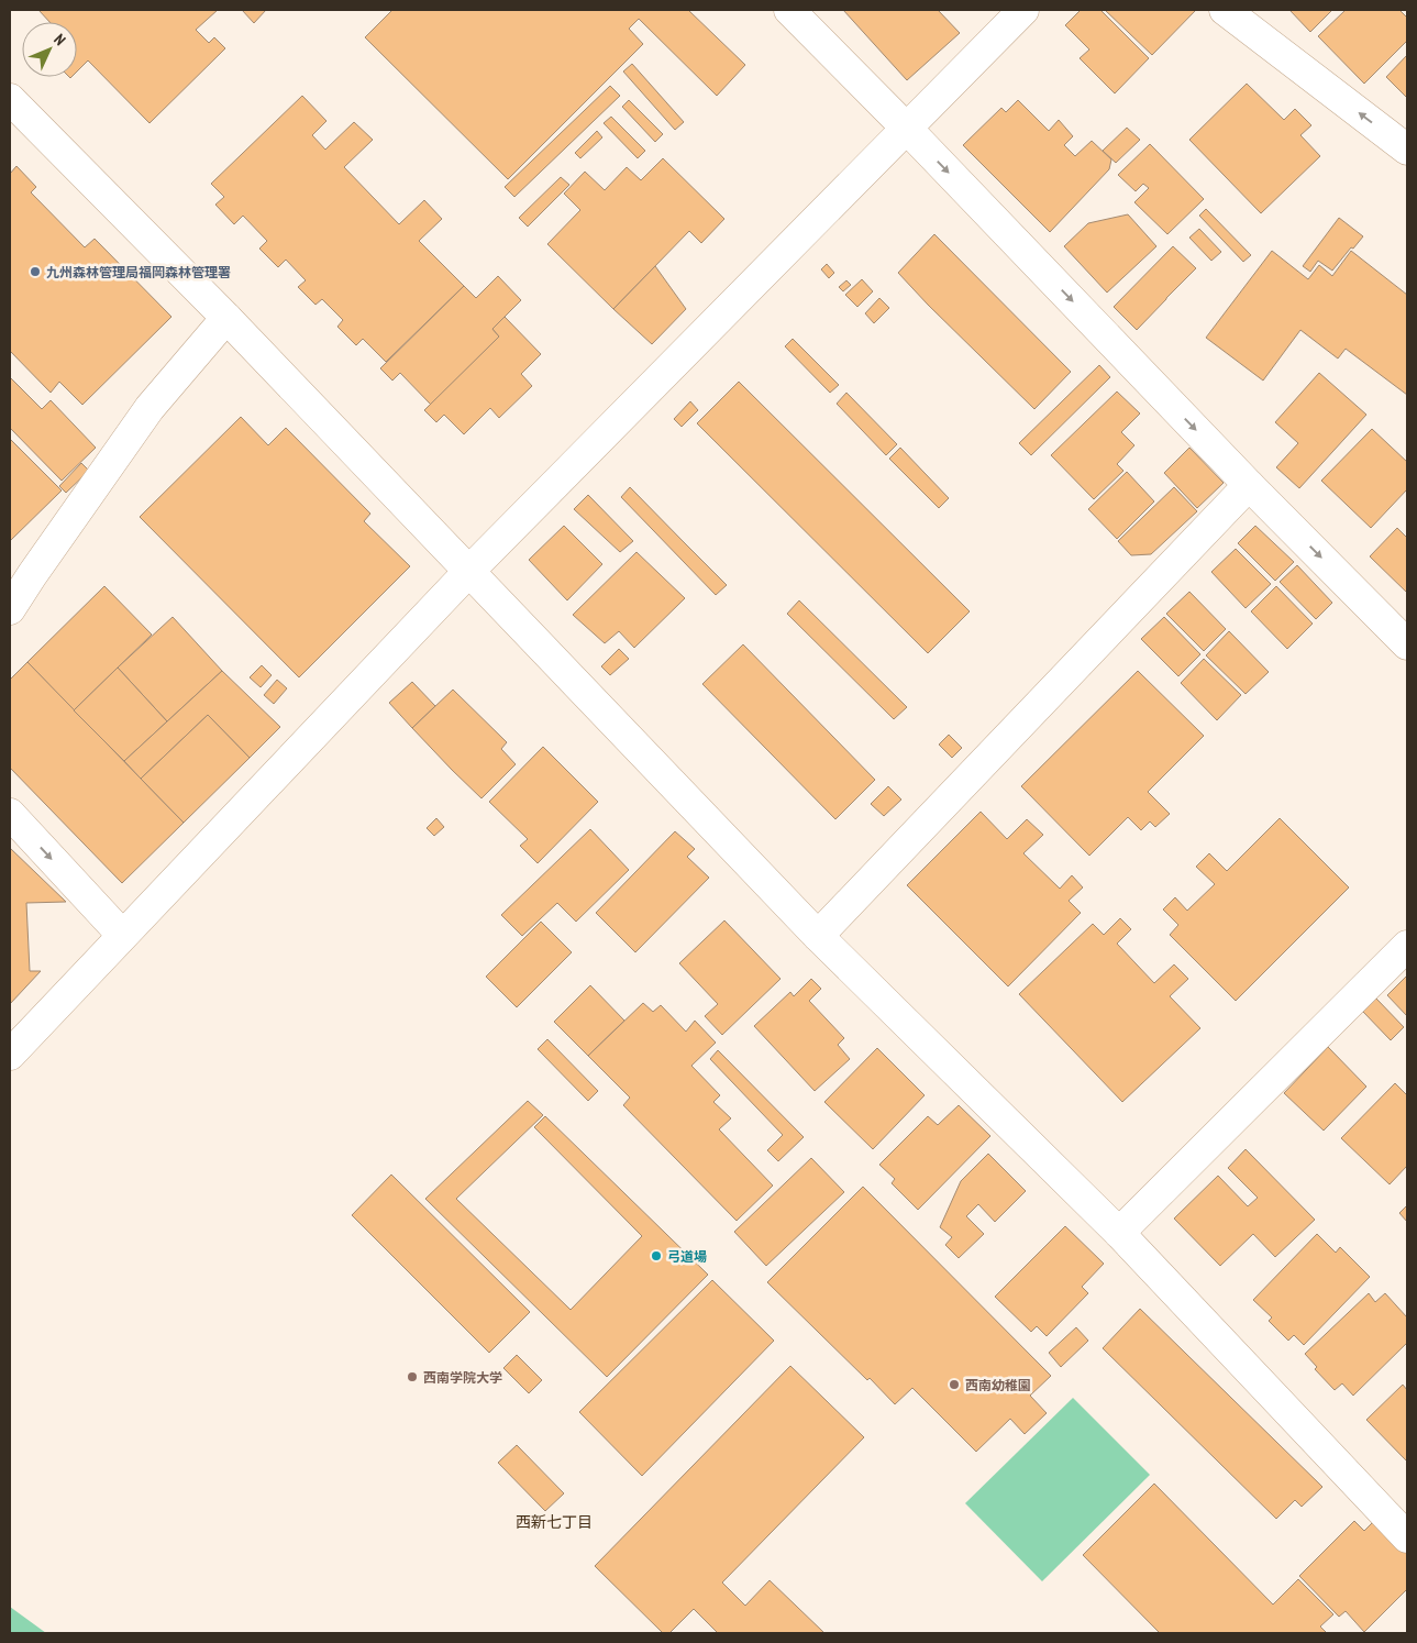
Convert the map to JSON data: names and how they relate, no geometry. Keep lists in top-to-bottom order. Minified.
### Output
{"districts":["西新七丁目"],"places":["九州森林管理局福岡森林管理署","弓道場","西南学院大学","西南幼稚園"],"north":"top right"}
